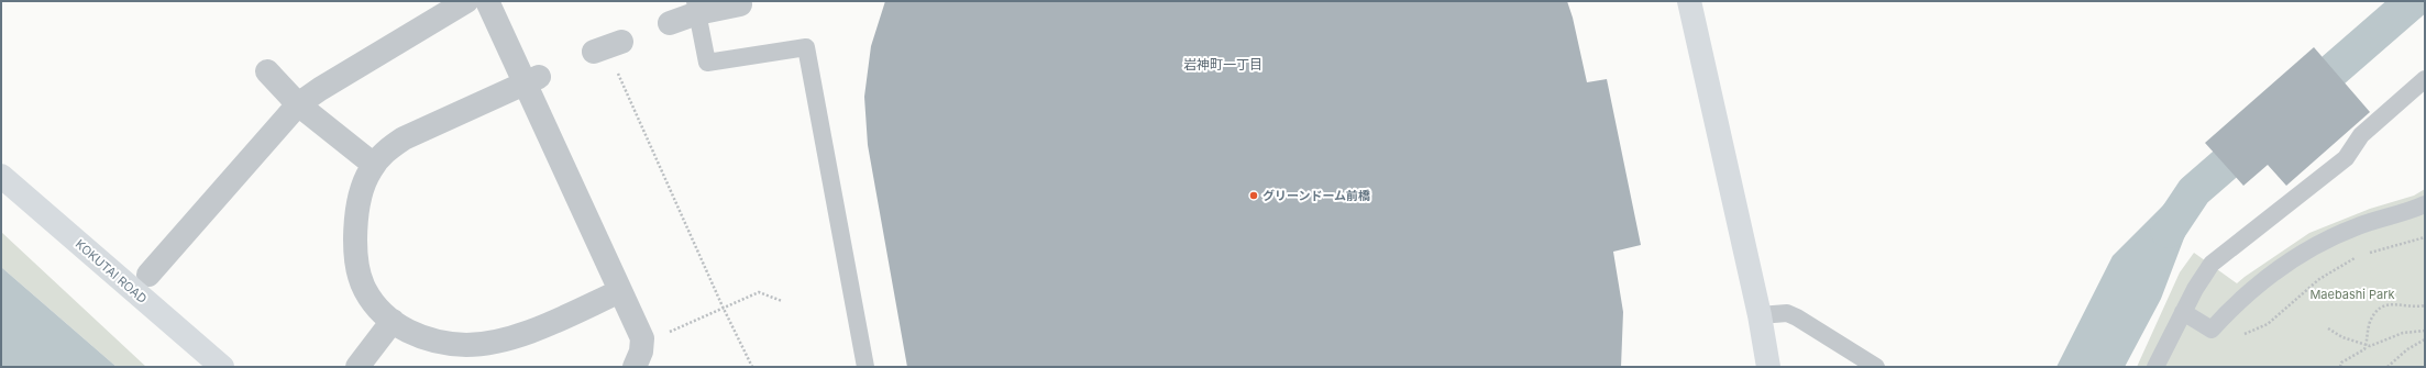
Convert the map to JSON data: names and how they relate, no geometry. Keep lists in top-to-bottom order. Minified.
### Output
{"streets":{"street":["KOKUTAI ROAD"]},"districts":["岩神町一丁目"],"parks":["Maebashi Park"],"places":["グリーンドーム前橋"]}
